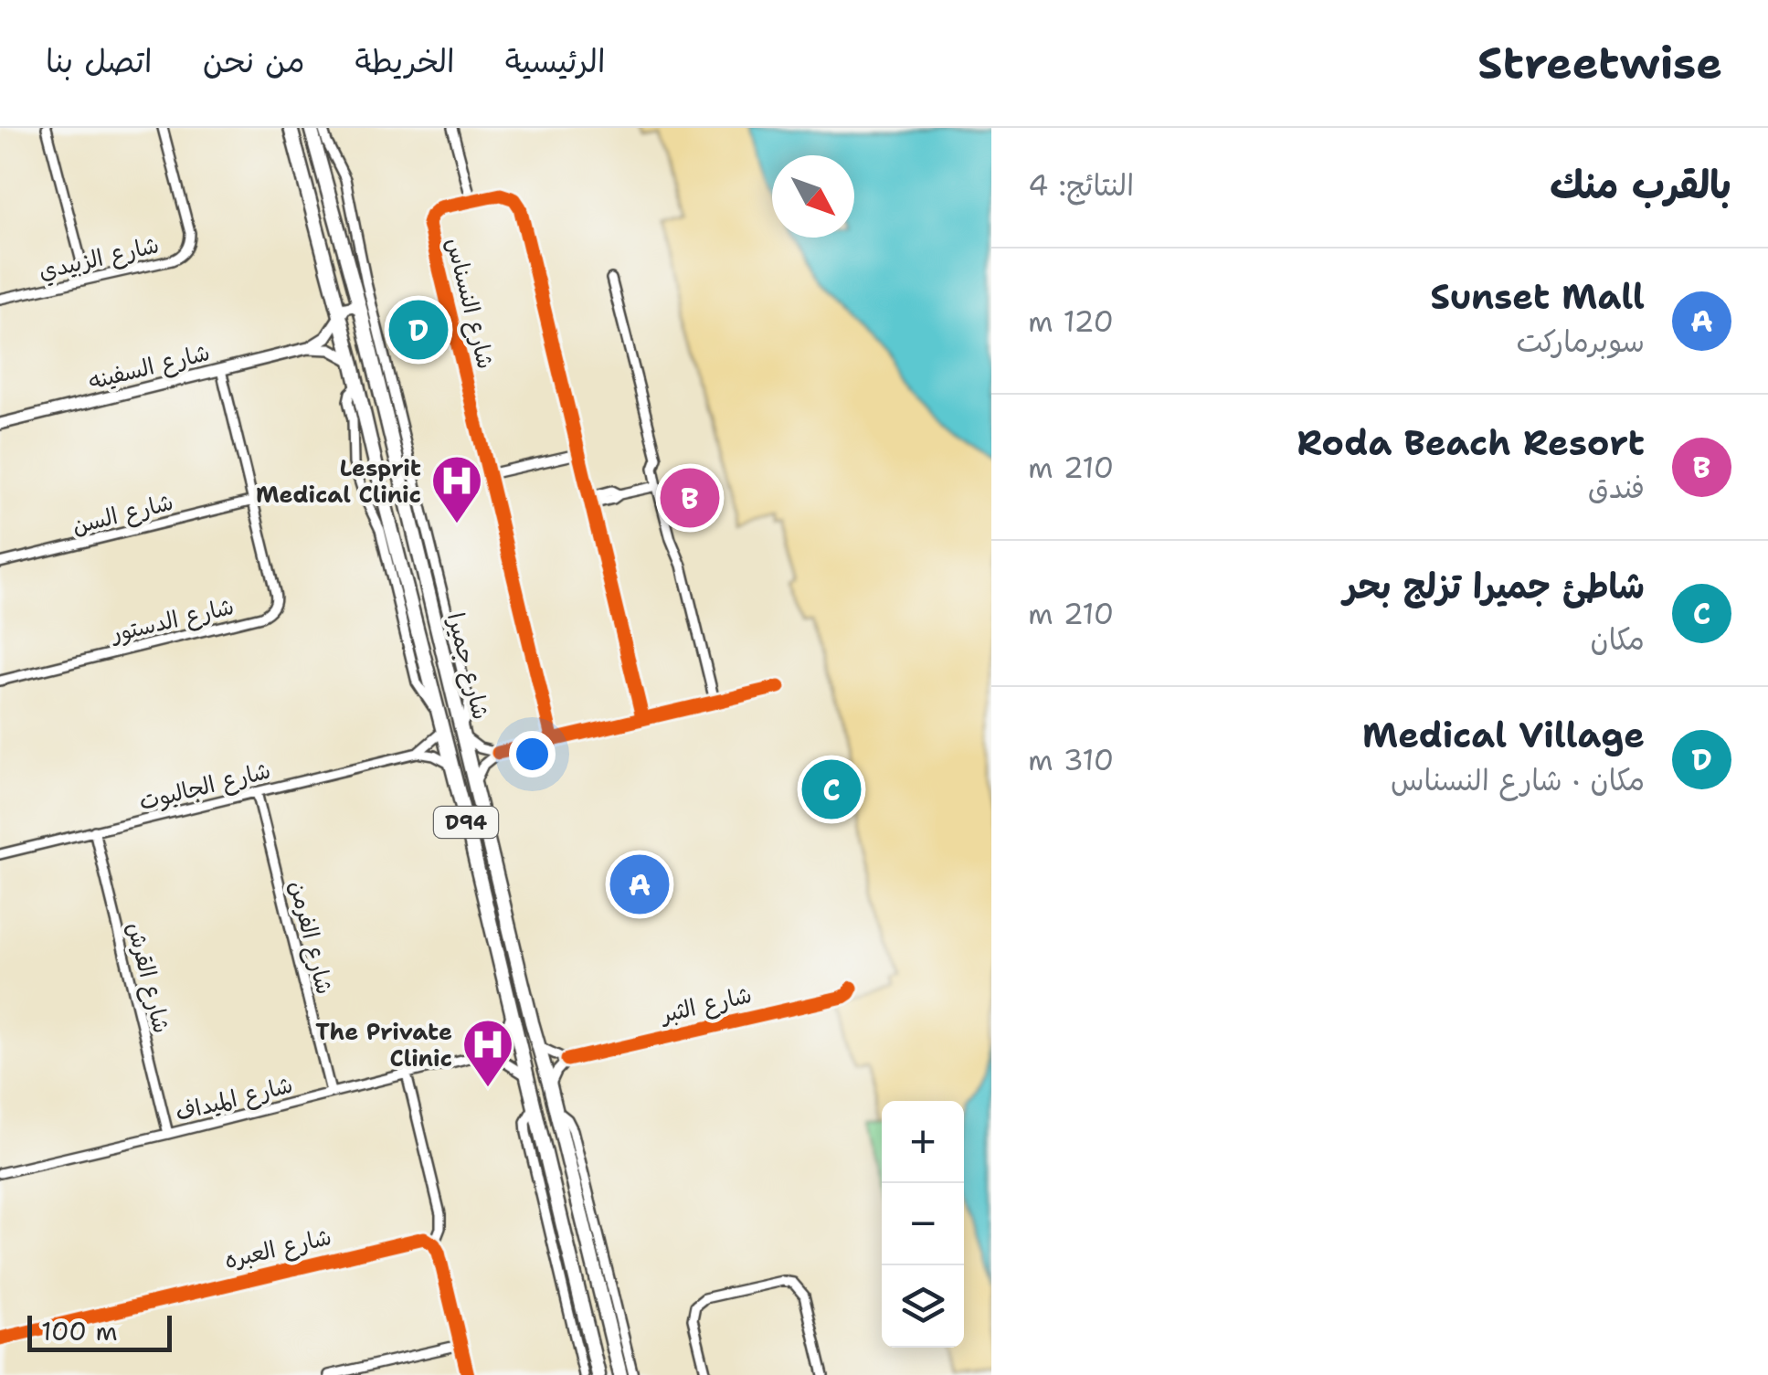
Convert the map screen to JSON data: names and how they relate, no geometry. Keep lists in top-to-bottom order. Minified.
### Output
{"streets":{"main road":["شارع جميرا","D94"],"street":["شارع الزبيدي","شارع النسناس","شارع السفينه","شارع السن","شارع الدستور","شارع الجالبوت","شارع الفرمن","شارع القرش","شارع الثبر","شارع الميداف","شارع العبره"]},"crossings":[["شارع السفينه","شارع الدستور"],["شارع السن","شارع الدستور"],["شارع جميرا","شارع الجالبوت"],["شارع الجالبوت","شارع الفرمن"],["شارع الجالبوت","شارع القرش"],["شارع الفرمن","شارع الميداف"],["شارع القرش","شارع الميداف"]],"places":{"hospital":["Lesprit Medical Clinic","The Private Clinic"]},"scale_bar":"100 m","north":"bottom right","page":{"header":"Streetwise","nav":["الرئيسية","الخريطة","من نحن","اتصل بنا"],"heading":["بالقرب منك","النتائج: 4"],"list":[{"mark":"A","name":"Sunset Mall","note":"سوبرماركت","value":"120 m"},{"mark":"B","name":"Roda Beach Resort","note":"فندق","value":"210 m"},{"mark":"C","name":"شاطئ جميرا تزلج بحر","note":"مكان","value":"210 m"},{"mark":"D","name":"Medical Village","note":"مكان · شارع النسناس","value":"310 m"}],"pins":["D","B","C","A"],"map_buttons":["+","−"],"scale":"100 m"}}
